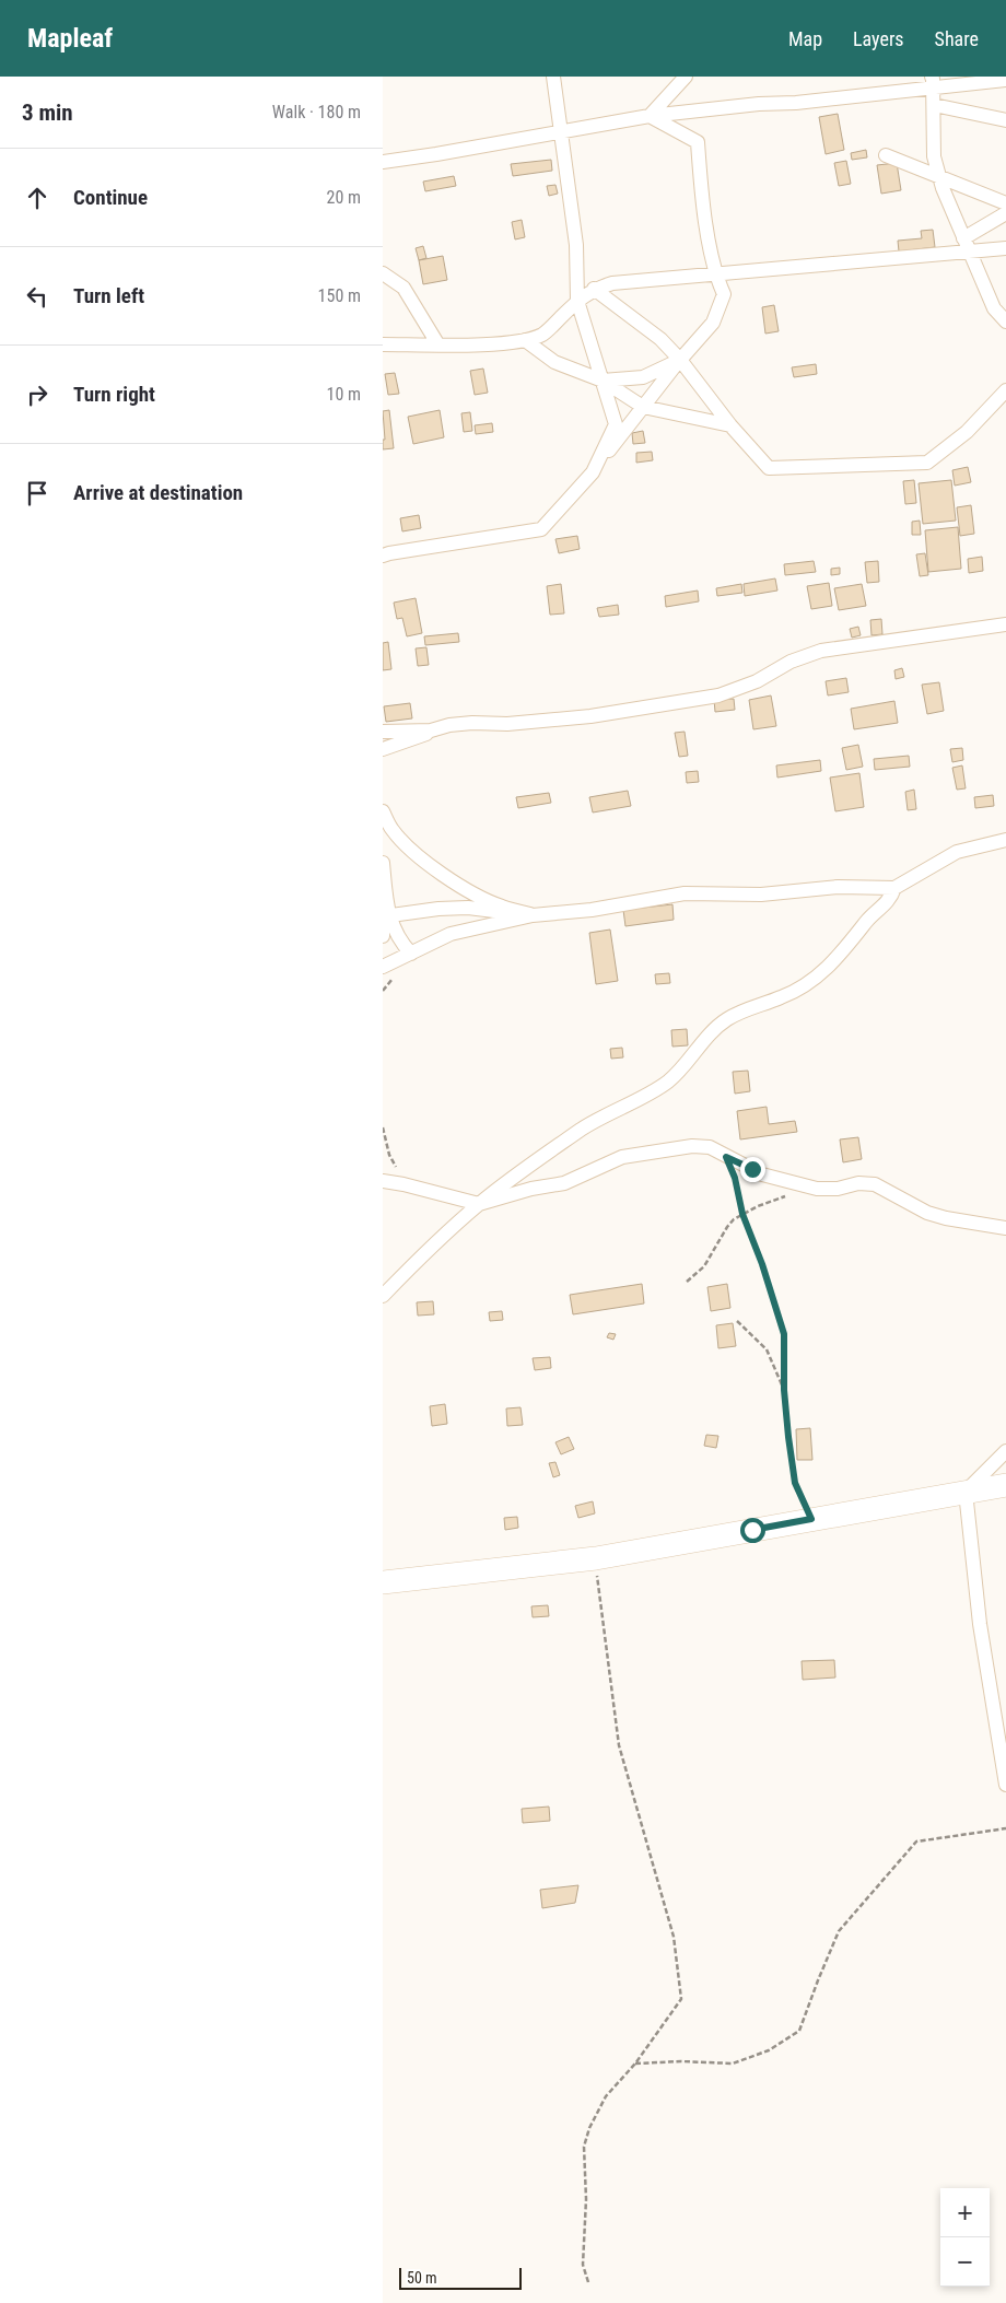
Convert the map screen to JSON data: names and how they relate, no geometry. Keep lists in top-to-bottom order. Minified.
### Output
{"scale_bar":"50 m","page":{"header":"Mapleaf","nav":["Map","Layers","Share"],"heading":["3 min","Walk · 180 m"],"list":[["Continue","20 m"],["Turn left","150 m"],["Turn right","10 m"],"Arrive at destination"],"map_buttons":["+","−"],"scale":"50 m"}}
